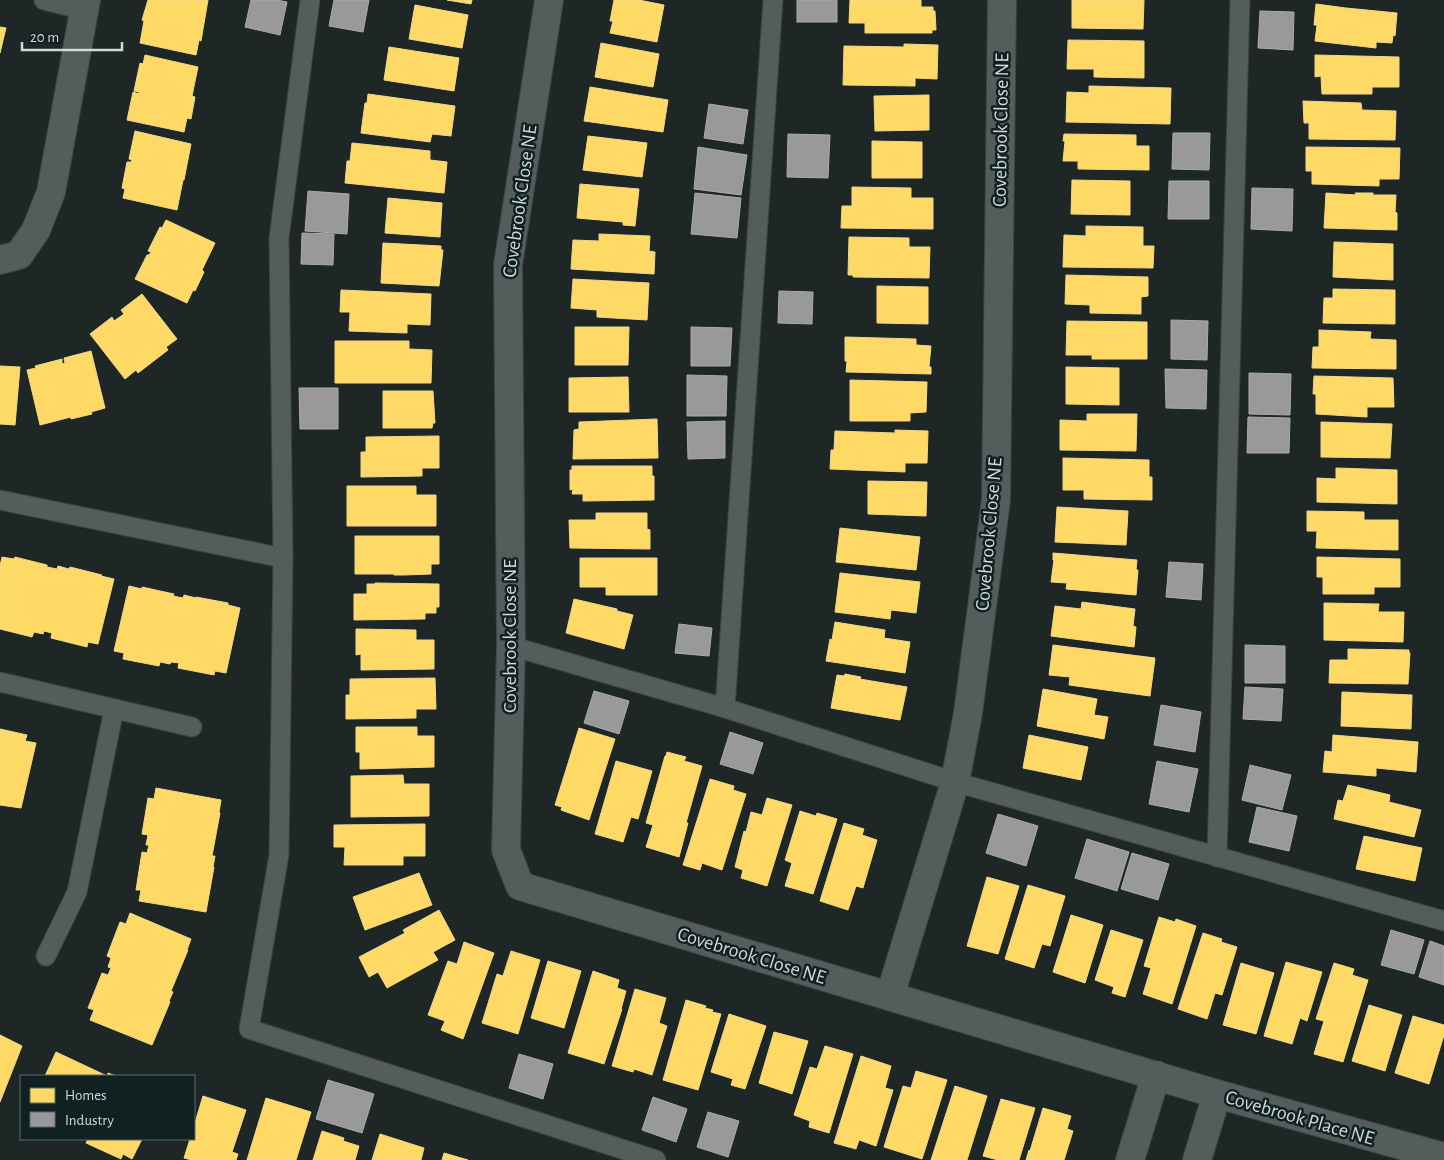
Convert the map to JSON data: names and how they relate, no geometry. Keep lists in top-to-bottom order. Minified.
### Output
{"streets":{"street":["Covebrook Close NE","Covebrook Place NE"]},"crossings":[["Covebrook Close NE","Covebrook Place NE"]],"legend":["Homes","Industry"],"scale_bar":"20 m"}
